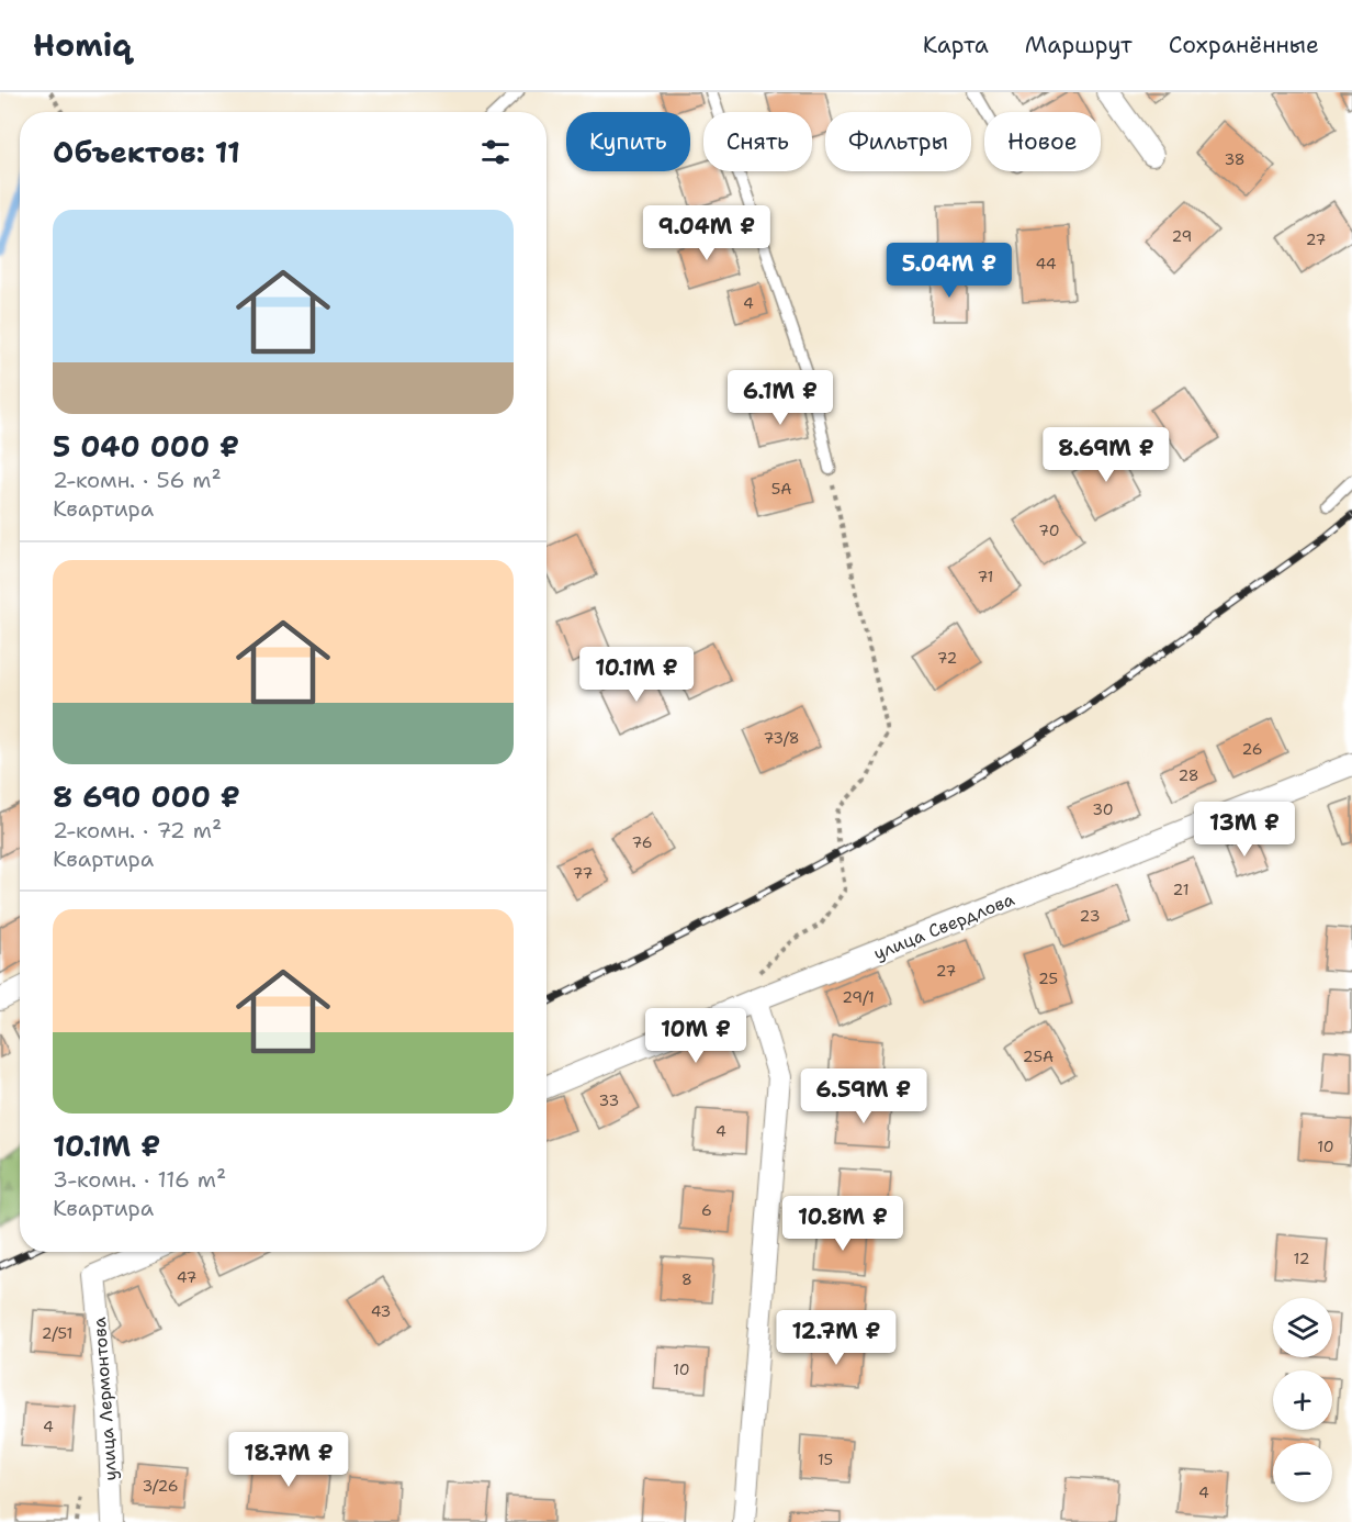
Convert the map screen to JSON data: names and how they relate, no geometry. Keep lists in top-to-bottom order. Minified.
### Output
{"streets":{"street":["улица Свердлова","улица Лермонтова"]},"house_numbers":["38","29","27","44","4","5А","70","71","72","73/8","26","28","30","76","77","21","23","27","25","29/1","25А","33","4","10","6","12","47","8","43","2/51","10","4","15","3/26","4"],"page":{"header":"Homiq","nav":["Карта","Маршрут","Сохранённые"],"chip":["Купить","Снять","Фильтры","Новое"],"heading":"Объектов: 11","list":[{"name":"5 040 000 ₽","note":"2-комн. · 56 m² · Квартира"},{"name":"8 690 000 ₽","note":"2-комн. · 72 m² · Квартира"},{"name":"10.1M ₽","note":"3-комн. · 116 m² · Квартира"}],"price":["9.04M ₽","5.04M ₽","6.1M ₽","8.69M ₽","10.1M ₽","13M ₽","10M ₽","6.59M ₽","10.8M ₽","12.7M ₽","18.7M ₽"],"map_buttons":["+","−"]}}
